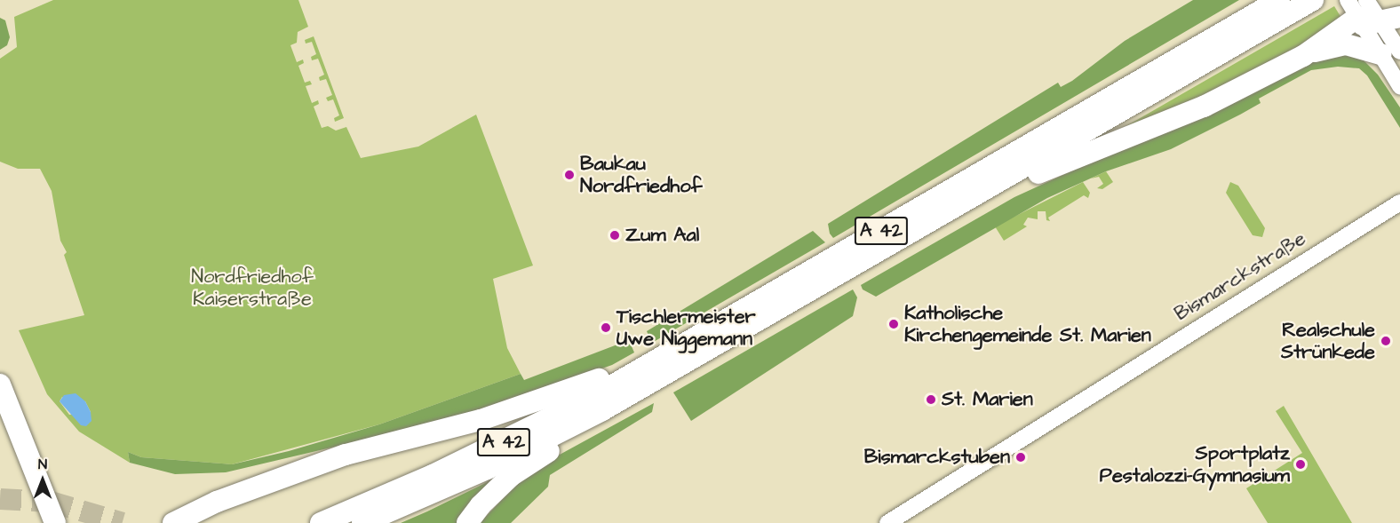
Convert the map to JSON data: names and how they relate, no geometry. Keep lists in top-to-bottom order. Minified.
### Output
{"streets":{"highway":["A 42"],"street":["Bismarckstraße"]},"parks":["Nordfriedhof Kaiserstraße"],"places":["Baukau Nordfriedhof","Zum Aal","Katholische Kirchengemeinde St. Marien","Tischlermeister Uwe Niggemann","Realschule Strünkede","St. Marien","Bismarckstuben","Sportplatz Pestalozzi-Gymnasium"],"north":"top"}
